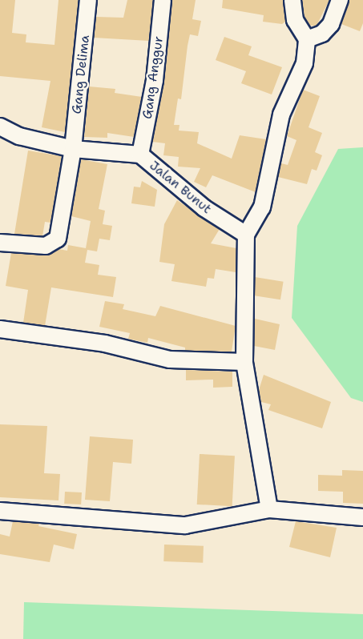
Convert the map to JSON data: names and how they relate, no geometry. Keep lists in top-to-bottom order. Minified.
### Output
{"streets":{"street":["Gang Delima","Gang Anggur","Jalan Bunut"]},"crossings":[["Gang Delima","Jalan Bunut"],["Gang Anggur","Jalan Bunut"]]}
